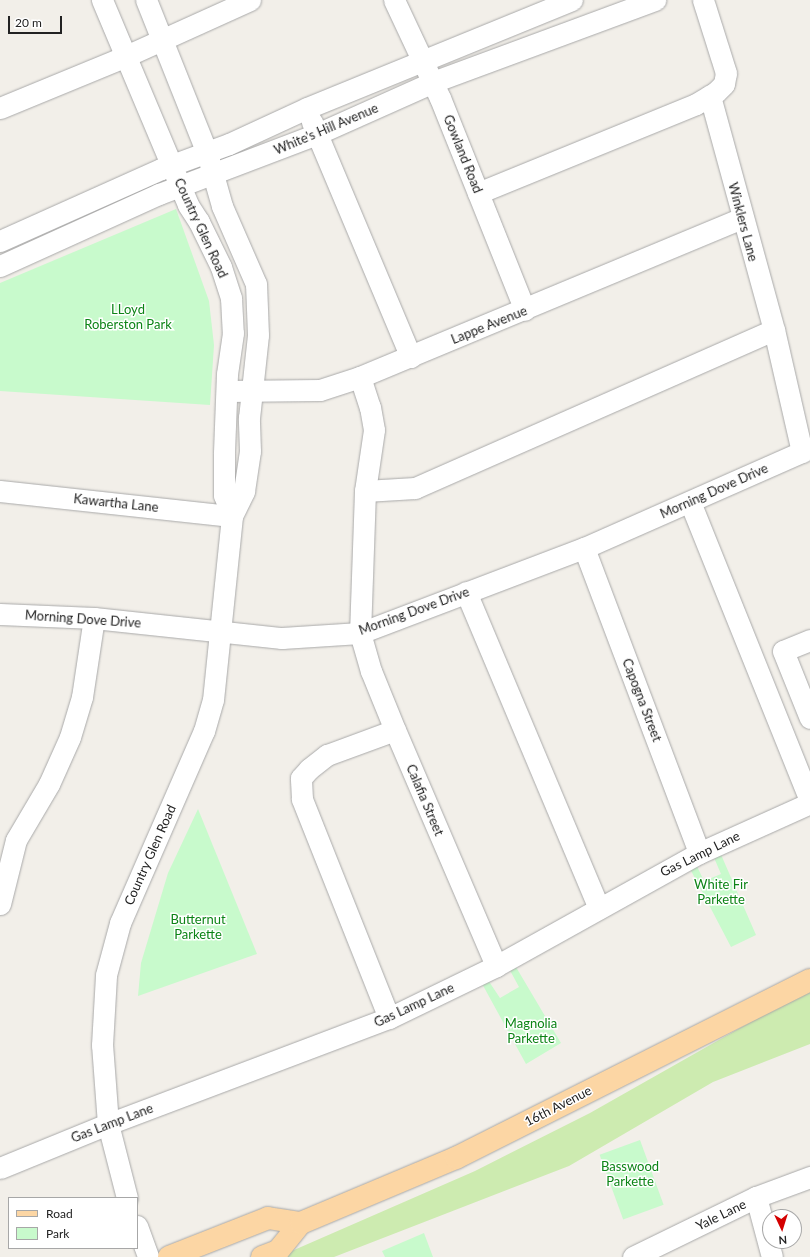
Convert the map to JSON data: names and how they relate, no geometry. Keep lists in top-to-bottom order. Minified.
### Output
{"streets":{"main road":["16th Avenue"],"street":["White's Hill Avenue","Gowland Road","Winklers Lane","Country Glen Road","Lappe Avenue","Morning Dove Drive","Kawartha Lane","Capogna Street","Calafia Street","Gas Lamp Lane","Yale Lane"]},"crossings":[["White's Hill Avenue","Gowland Road"],["White's Hill Avenue","Country Glen Road"],["Gowland Road","Lappe Avenue"],["Winklers Lane","Lappe Avenue"],["Winklers Lane","Morning Dove Drive"],["Country Glen Road","Lappe Avenue"],["Country Glen Road","Morning Dove Drive"],["Country Glen Road","Kawartha Lane"],["Country Glen Road","Gas Lamp Lane"],["Lappe Avenue","Calafia Street"],["Morning Dove Drive","Capogna Street"],["Morning Dove Drive","Calafia Street"],["Morning Dove Drive","Gas Lamp Lane"],["Capogna Street","Gas Lamp Lane"],["Calafia Street","Gas Lamp Lane"]],"parks":["LLoyd Roberston Park","White Fir Parkette","Butternut Parkette","Magnolia Parkette","Basswood Parkette"],"legend":["Road","Park"],"scale_bar":"20 m","north":"bottom"}
